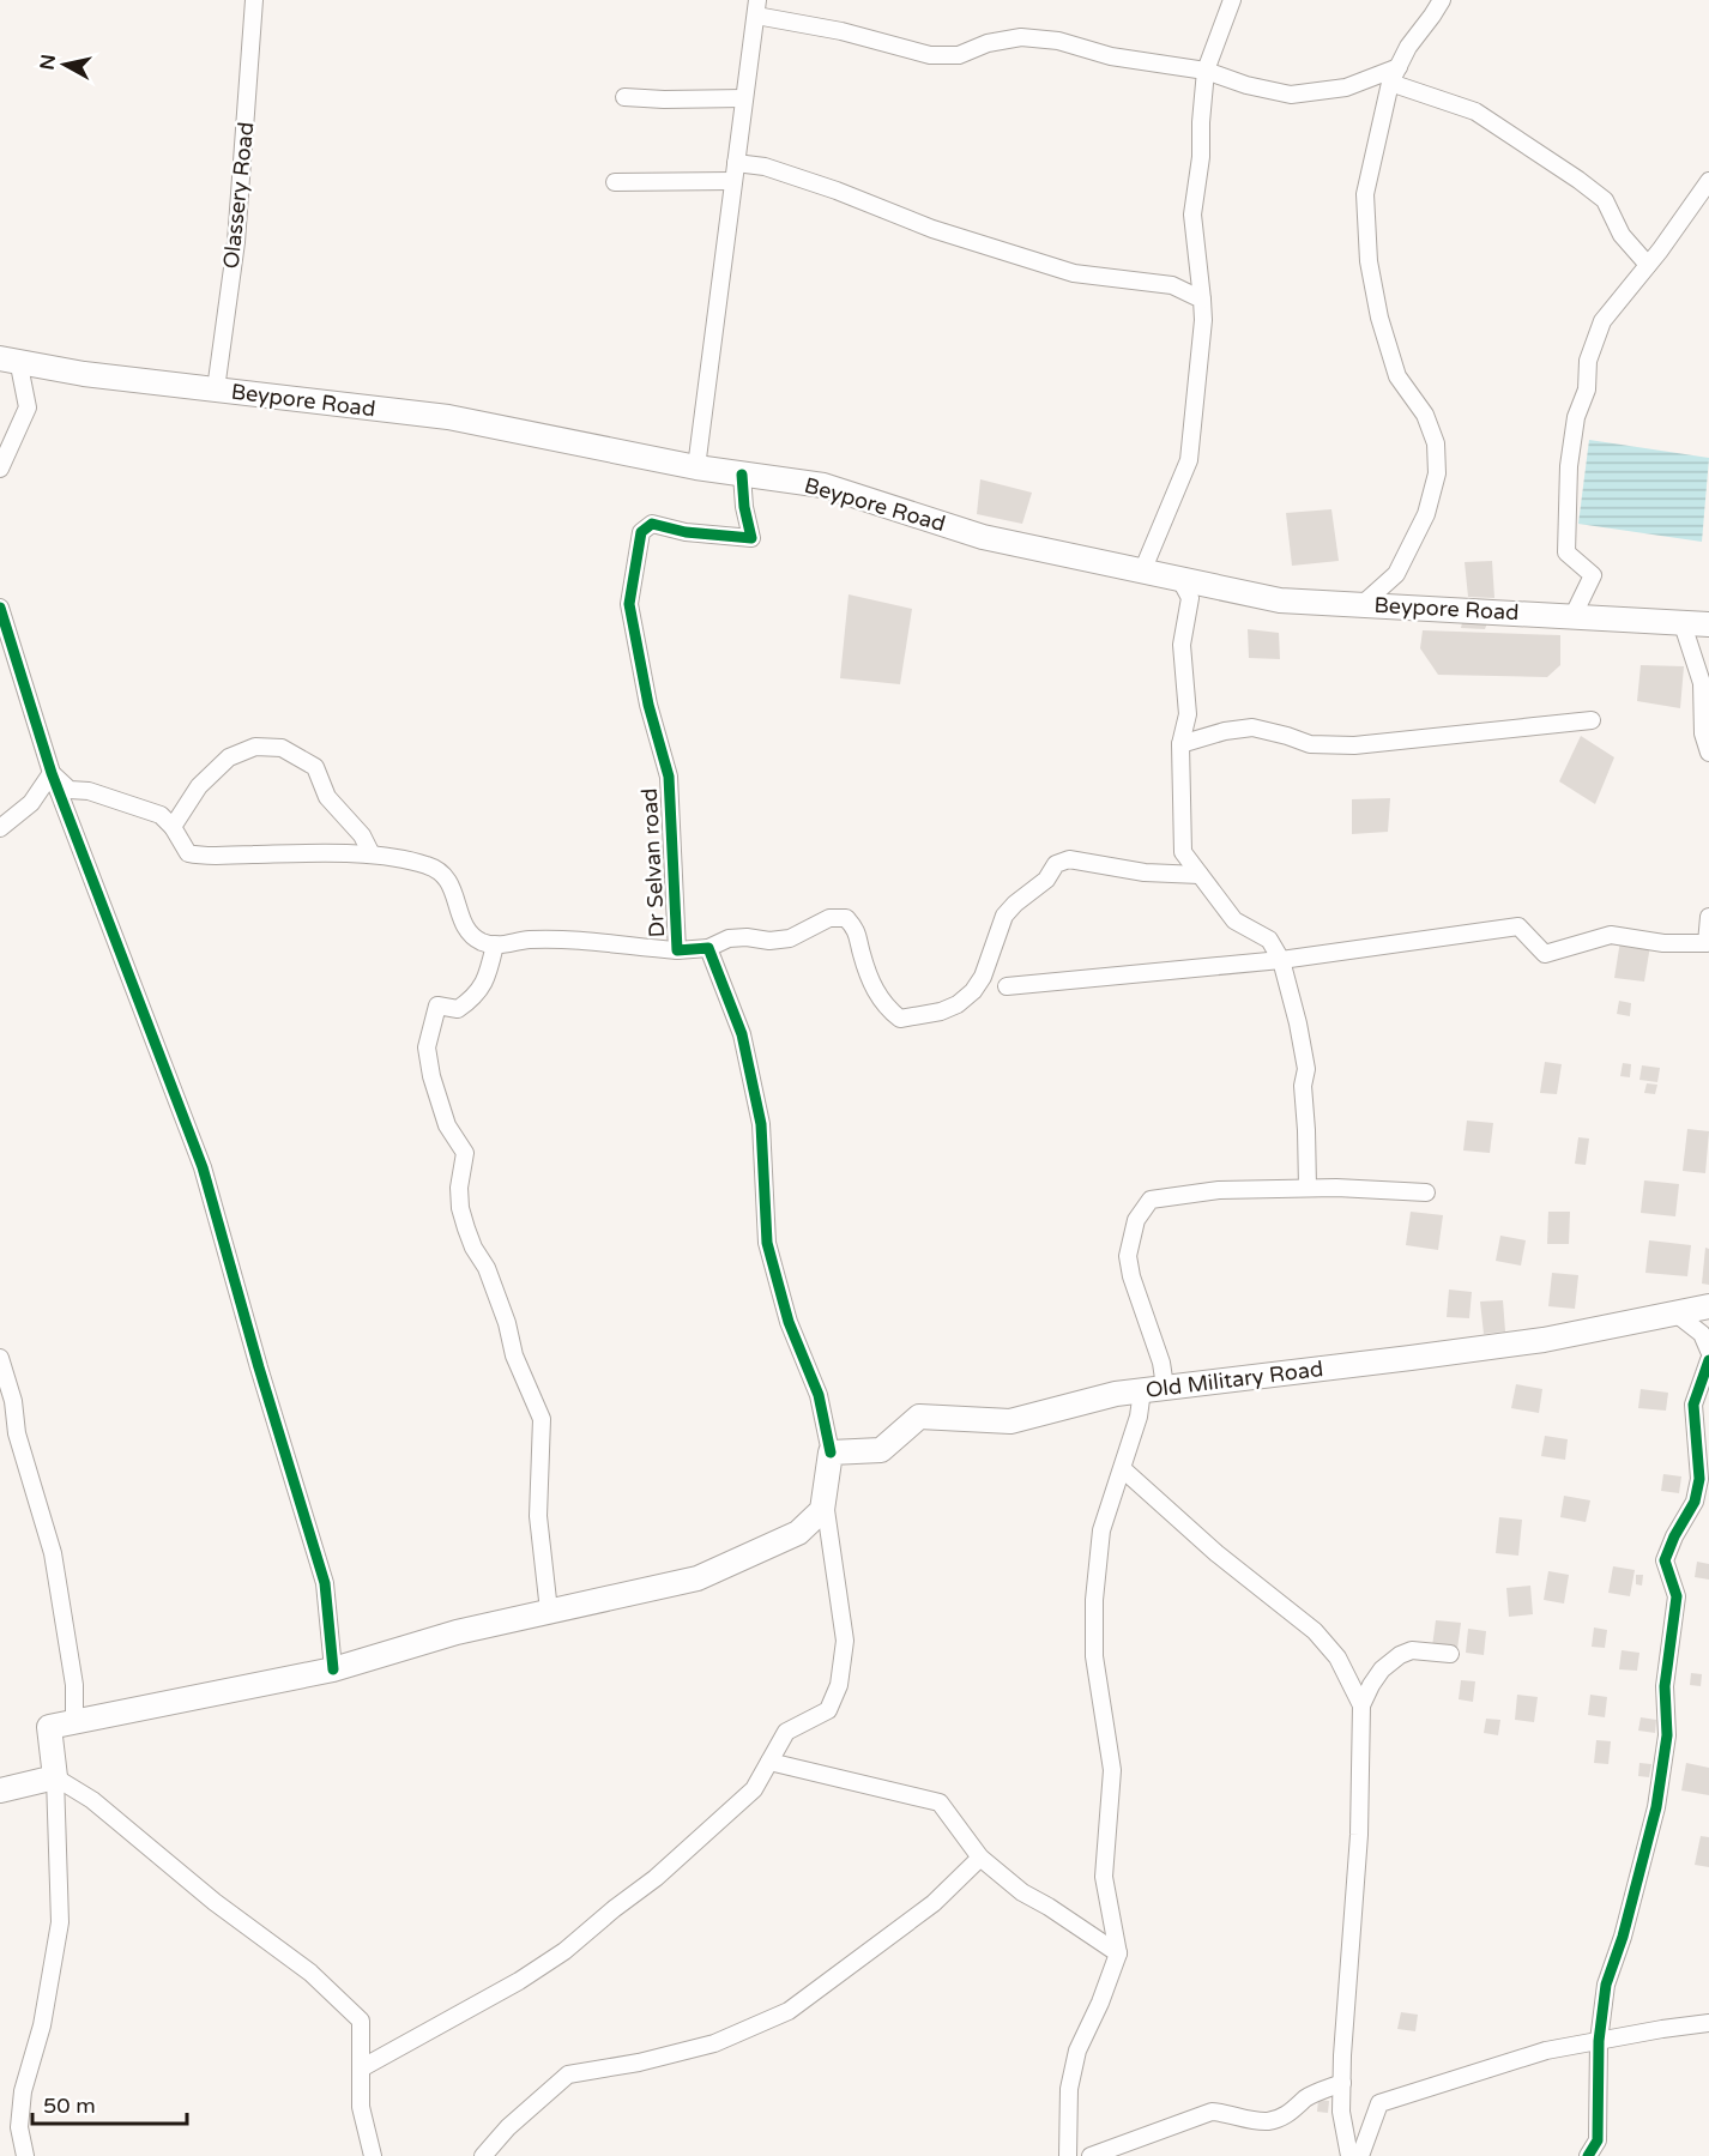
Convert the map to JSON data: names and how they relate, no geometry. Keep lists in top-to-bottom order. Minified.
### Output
{"streets":{"main road":["Beypore Road","Old Military Road"],"street":["Olassery Road","Dr Selvan road"]},"crossings":[["Olassery Road","Beypore Road"],["Beypore Road","Dr Selvan road"]],"scale_bar":"50 m","north":"left"}
